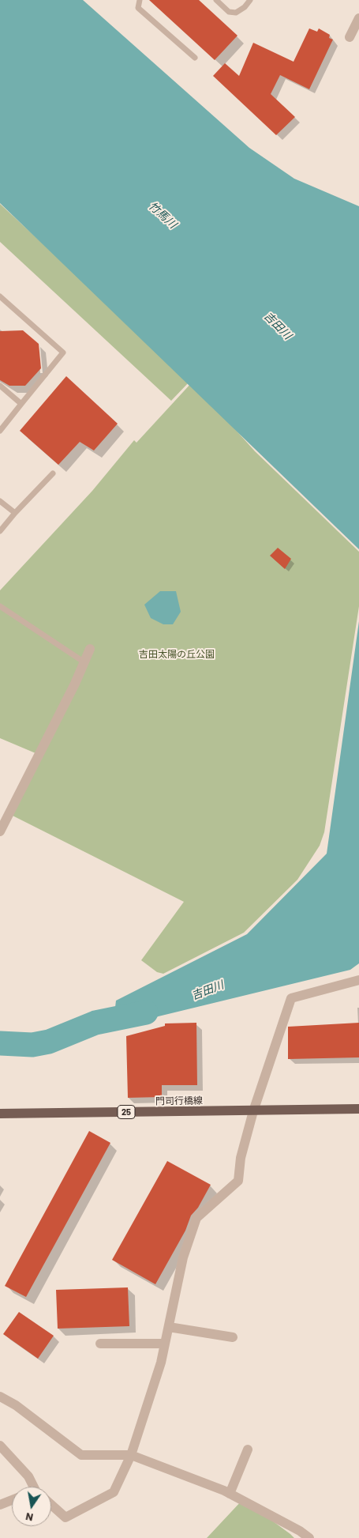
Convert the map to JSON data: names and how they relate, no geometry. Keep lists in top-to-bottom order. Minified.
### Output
{"streets":{"main road":["門司行橋線","25"]},"water":["竹馬川","吉田川"],"parks":["吉田太陽の丘公園"],"north":"bottom"}
